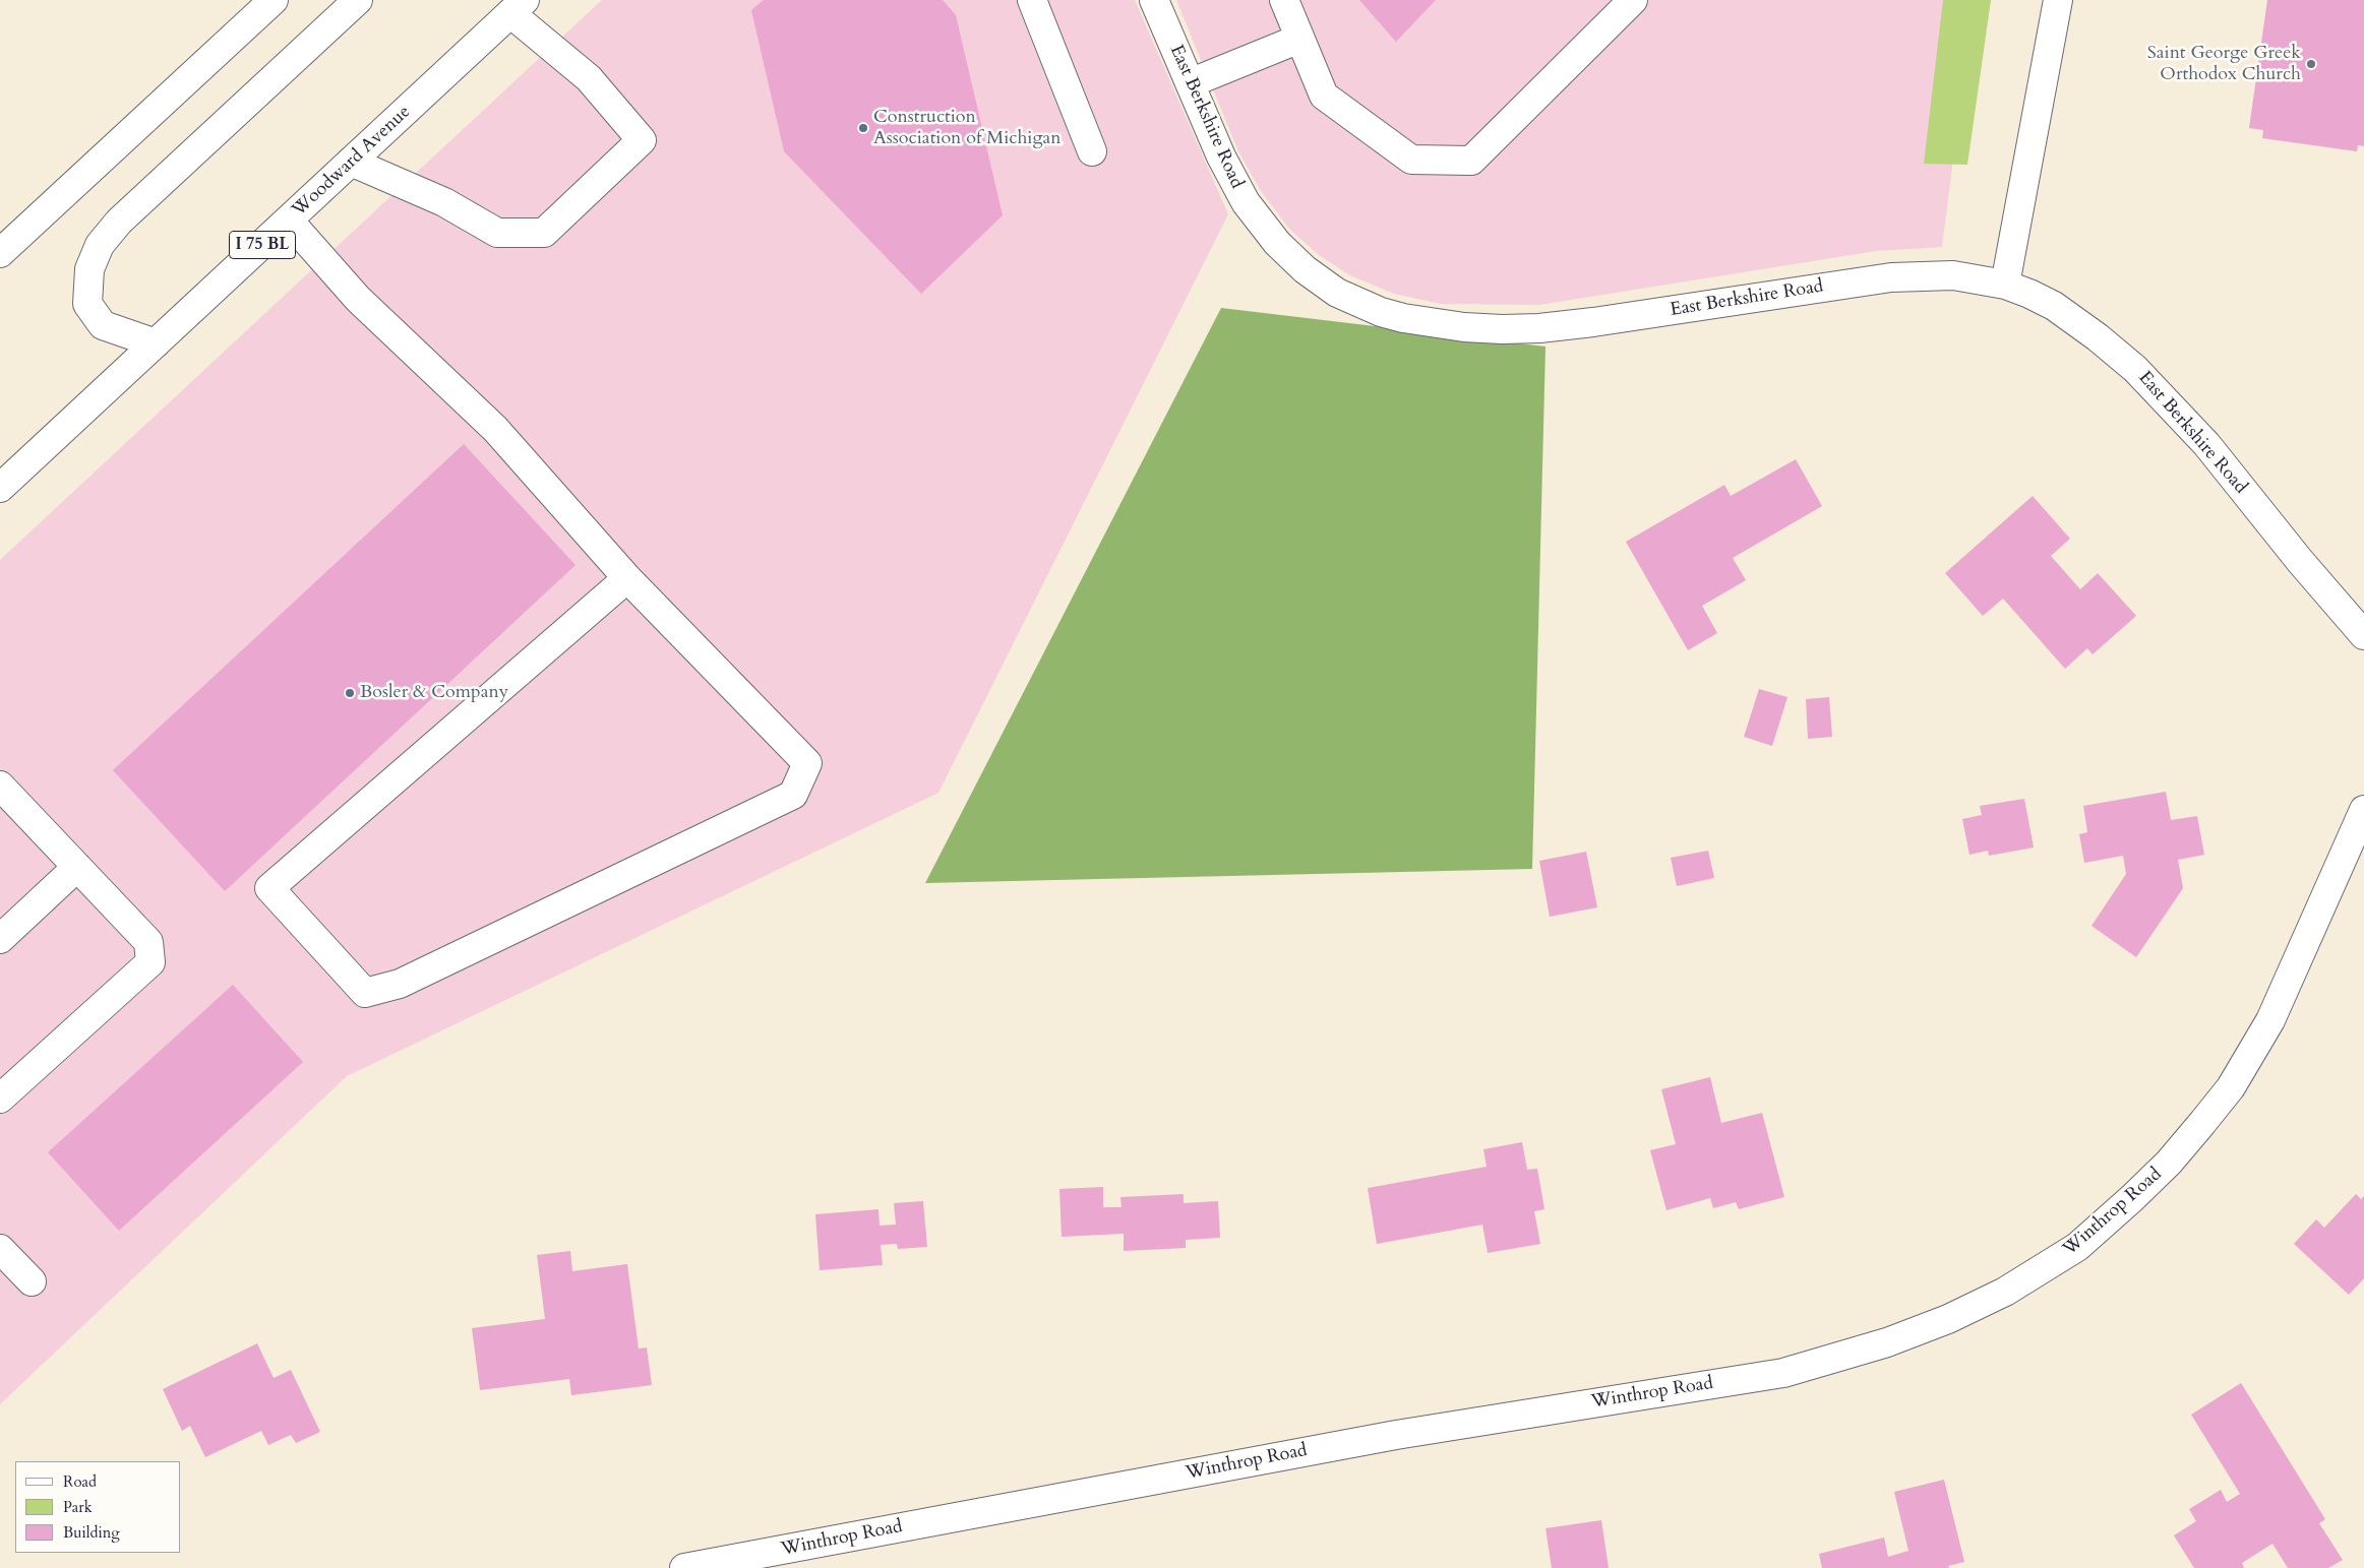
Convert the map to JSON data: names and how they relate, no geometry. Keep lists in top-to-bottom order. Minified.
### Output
{"streets":{"street":["East Berkshire Road","Woodward Avenue","I 75 BL","Winthrop Road"]},"places":["Saint George Greek Orthodox Church","Construction Association of Michigan","Bosler & Company"],"legend":["Road","Park","Building"]}
